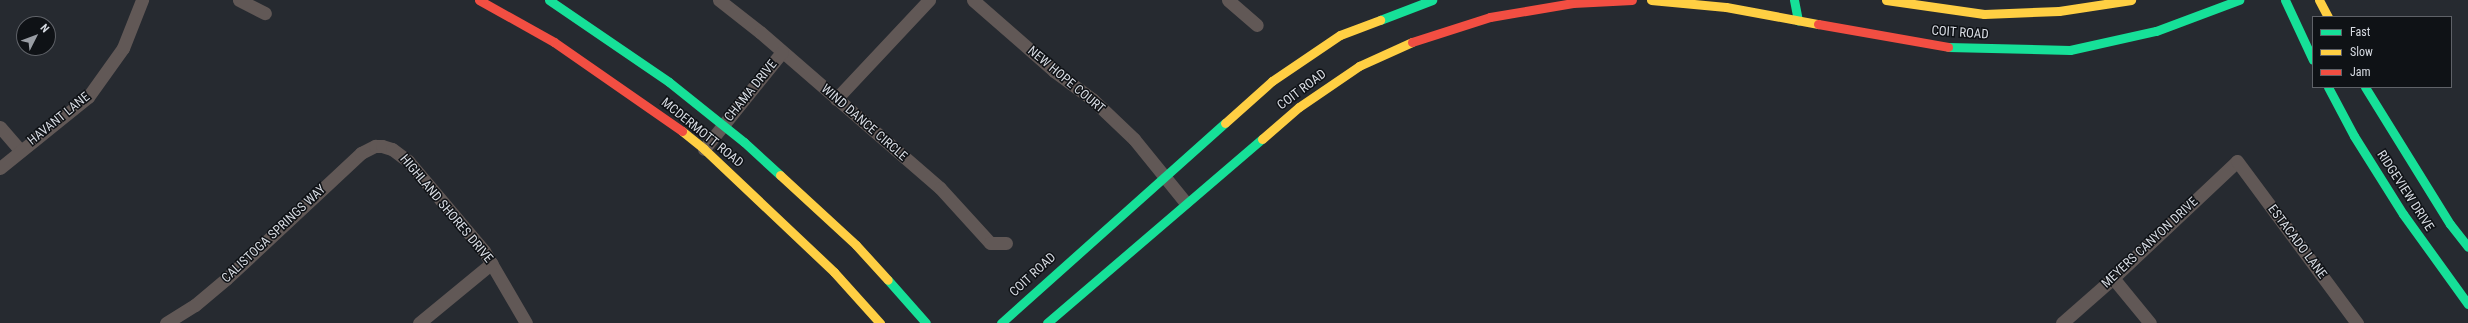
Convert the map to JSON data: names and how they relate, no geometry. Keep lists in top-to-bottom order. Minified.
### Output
{"streets":{"main road":["COIT ROAD","MCDERMOTT ROAD","RIDGEVIEW DRIVE"],"street":["NEW HOPE COURT","CHAMA DRIVE","HAVANT LANE","WIND DANCE CIRCLE","HIGHLAND SHORES DRIVE","CALISTOGA SPRINGS WAY","ESTACADO LANE","MEYERS CANYON DRIVE"]},"crossings":[["COIT ROAD","NEW HOPE COURT"],["CHAMA DRIVE","WIND DANCE CIRCLE"],["CHAMA DRIVE","MCDERMOTT ROAD"],["HIGHLAND SHORES DRIVE","CALISTOGA SPRINGS WAY"],["ESTACADO LANE","MEYERS CANYON DRIVE"]],"legend":["Fast","Slow","Jam"],"north":"top right"}
